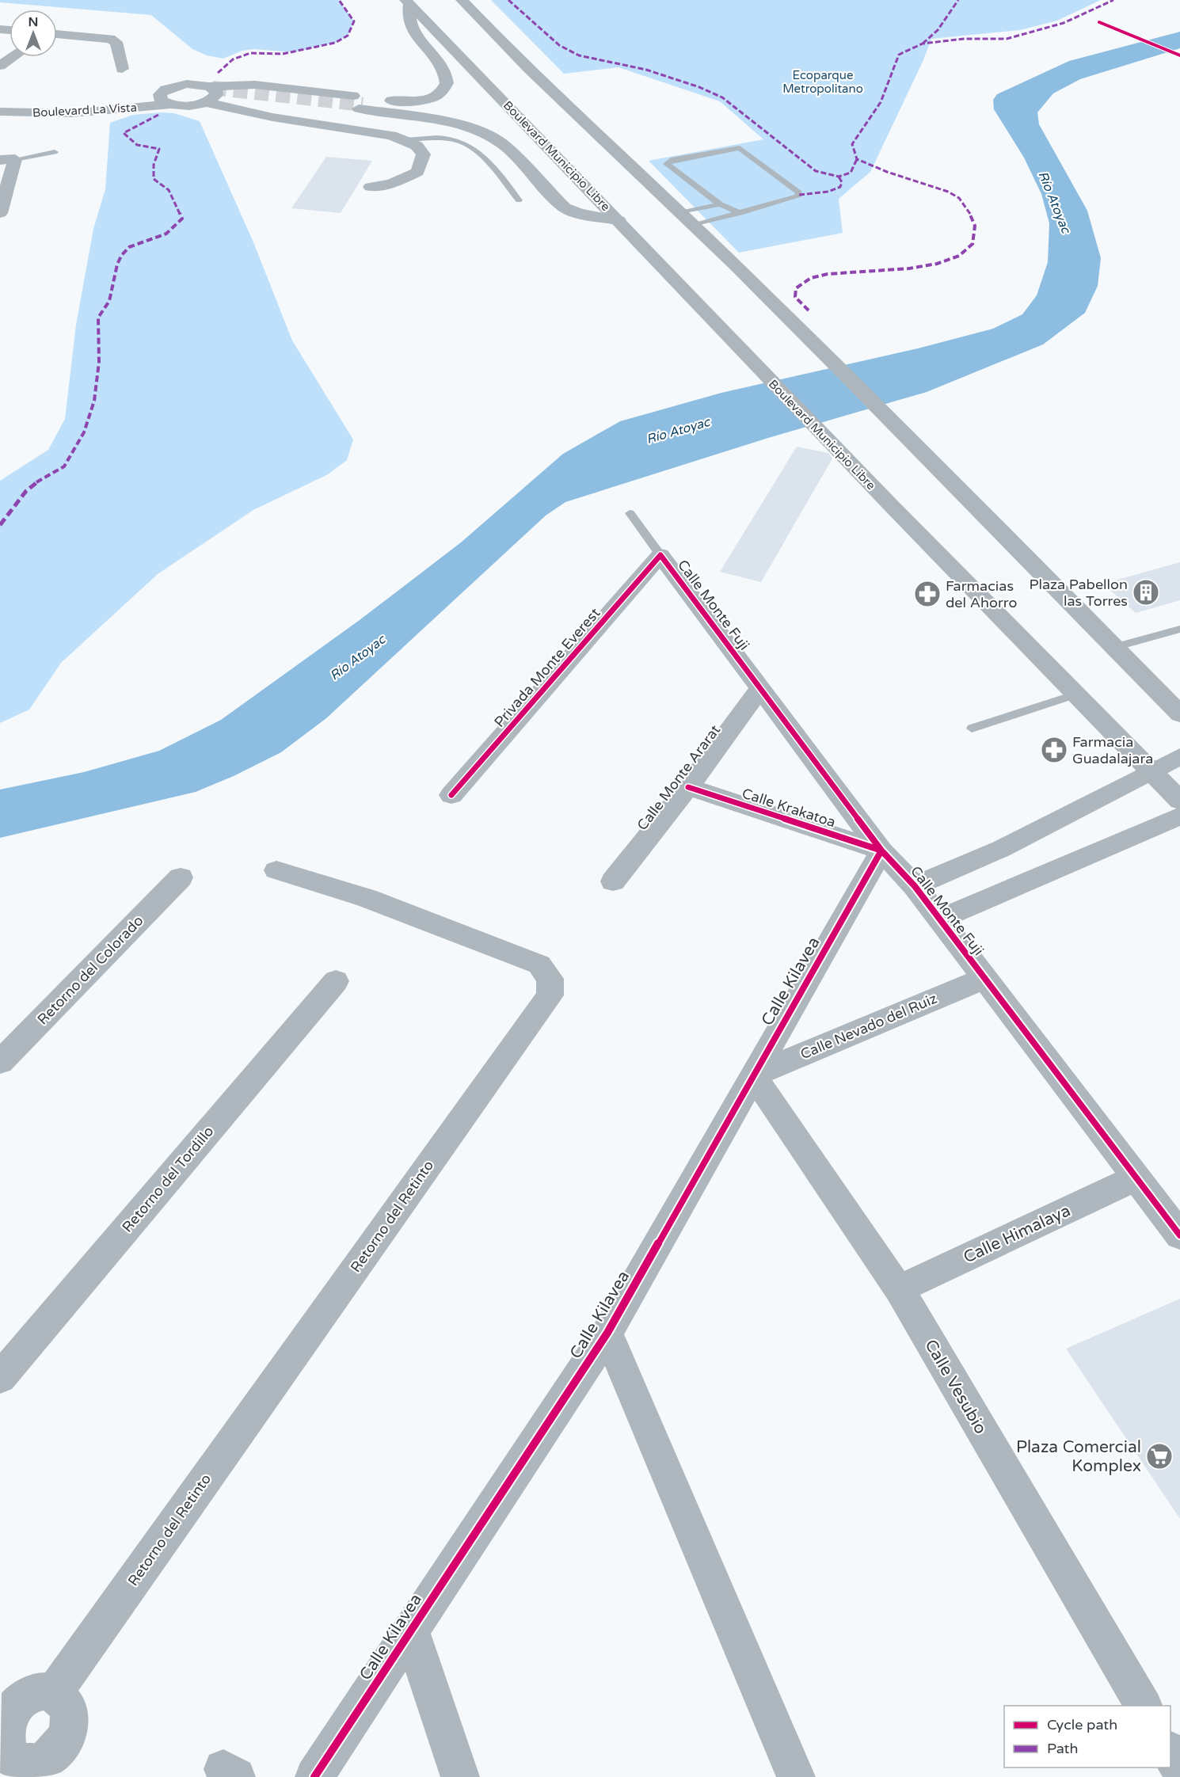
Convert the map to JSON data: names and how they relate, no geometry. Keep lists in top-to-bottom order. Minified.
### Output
{"streets":{"main road":["Boulevard Municipio Libre"],"street":["Boulevard La Vista","Calle Monte Fuji","Privada Monte Everest","Calle Monte Ararat","Calle Krakatoa","Retorno del Colorado","Calle Kilavea","Calle Nevado del Ruiz","Retorno del Tordillo","Retorno del Retinto","Calle Himalaya","Calle Vesubio"]},"crossings":[["Calle Monte Fuji","Privada Monte Everest"],["Calle Monte Fuji","Calle Monte Ararat"],["Calle Monte Fuji","Calle Krakatoa"],["Calle Monte Fuji","Calle Kilavea"],["Calle Monte Fuji","Calle Nevado del Ruiz"],["Calle Monte Fuji","Calle Himalaya"],["Calle Monte Ararat","Calle Krakatoa"],["Calle Krakatoa","Calle Kilavea"],["Calle Kilavea","Calle Nevado del Ruiz"],["Calle Kilavea","Calle Vesubio"],["Calle Nevado del Ruiz","Calle Vesubio"],["Calle Himalaya","Calle Vesubio"]],"water":["Río Atoyac"],"parks":["Ecoparque Metropolitano"],"places":{"building":["Plaza Pabellon las Torres"],"pharmacy":["Farmacias del Ahorro","Farmacia Guadalajara"],"supermarket":["Plaza Comercial Komplex"]},"legend":["Cycle path","Path"],"north":"top"}
